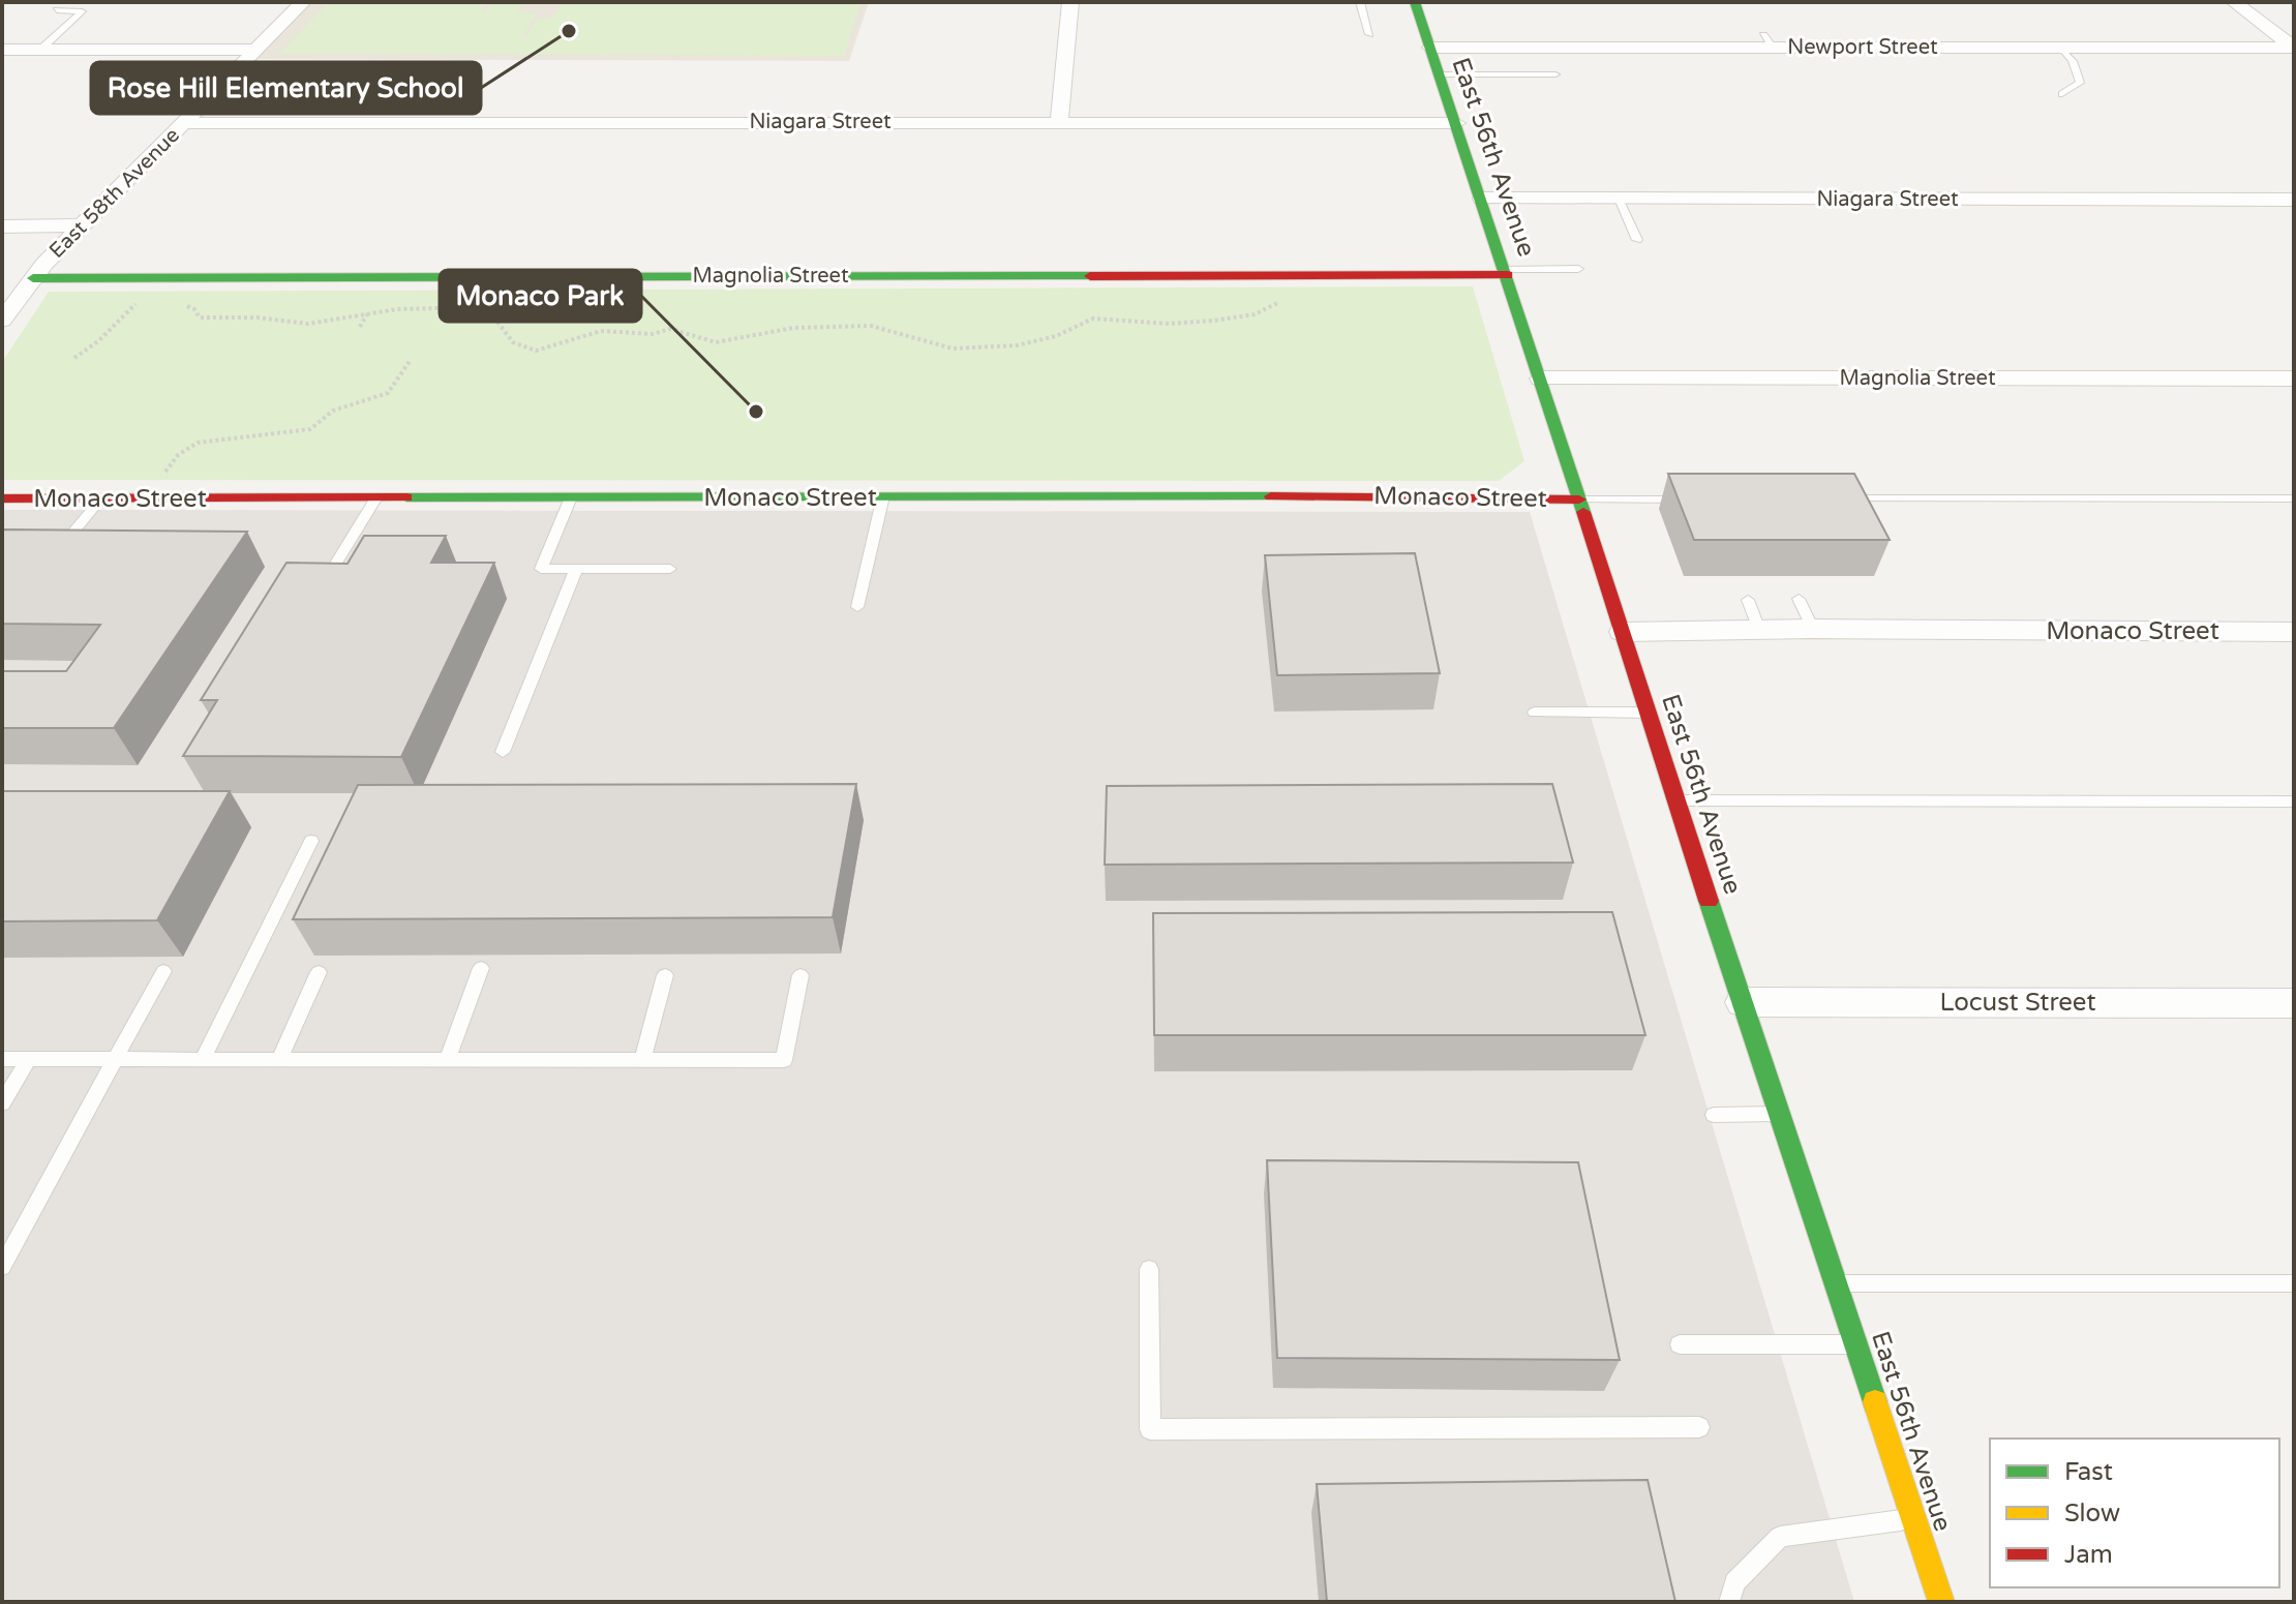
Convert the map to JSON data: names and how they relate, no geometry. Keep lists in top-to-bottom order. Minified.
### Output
{"streets":{"street":["Newport Street","Niagara Street","East 56th Avenue","East 58th Avenue","Magnolia Street","Monaco Street","Locust Street"]},"crossings":[["Newport Street","East 56th Avenue"],["Niagara Street","East 56th Avenue"],["Niagara Street","East 58th Avenue"],["East 56th Avenue","Magnolia Street"],["East 56th Avenue","Monaco Street"],["East 56th Avenue","Locust Street"],["East 58th Avenue","Magnolia Street"]],"places":["Rose Hill Elementary School","Monaco Park"],"legend":["Fast","Slow","Jam"]}
